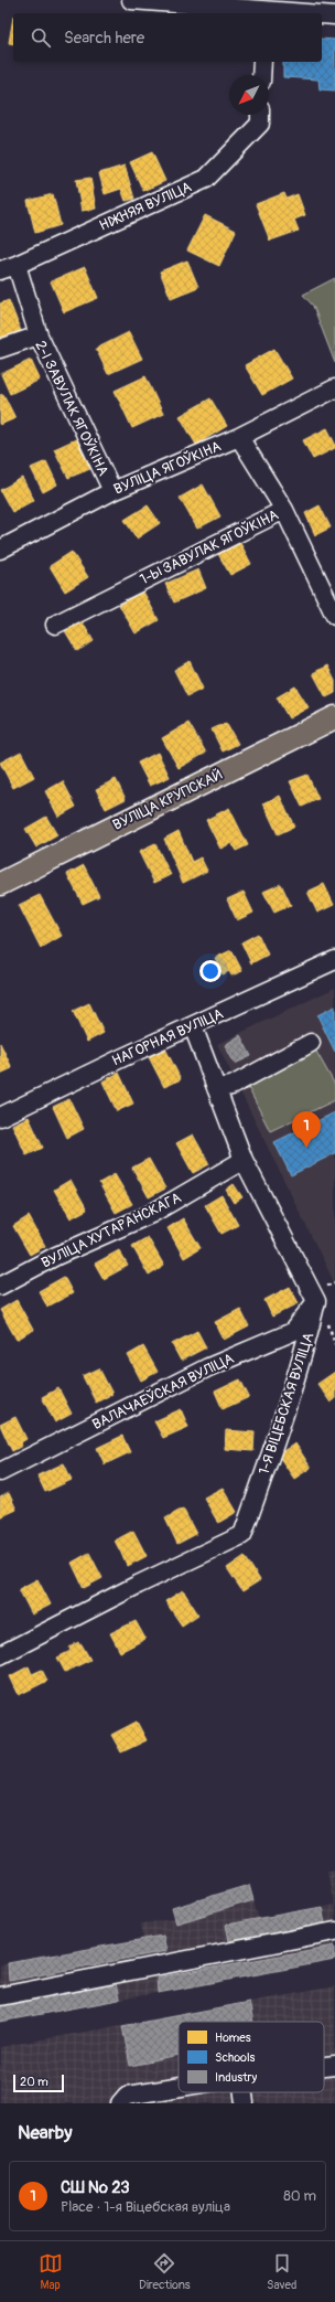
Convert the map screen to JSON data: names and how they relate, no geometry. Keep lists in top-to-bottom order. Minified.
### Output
{"streets":{"main road":["ВУЛІЦА КРУПСКАЙ"],"street":["НІЖНЯЯ ВУЛІЦА","2-І ЗАВУЛАК ЯГОЎКІНА","ВУЛІЦА ЯГОЎКІНА","1-Ы ЗАВУЛАК ЯГОЎКІНА","НАГОРНАЯ ВУЛІЦА","ВУЛІЦА ХУТАРАНСКАГА","ВАЛАЧАЕЎСКАЯ ВУЛІЦА","1-Я ВІЦЕБСКАЯ ВУЛІЦА"]},"crossings":[["2-І ЗАВУЛАК ЯГОЎКІНА","ВУЛІЦА ЯГОЎКІНА"],["ВАЛАЧАЕЎСКАЯ ВУЛІЦА","1-Я ВІЦЕБСКАЯ ВУЛІЦА"]],"legend":["Homes","Schools","Industry"],"scale_bar":"20 m","north":"bottom left","page":{"search":"Search here","pins":"1","scale":"20 m","heading":"Nearby","list":[{"mark":"1","name":"СШ № 23","note":"Place · 1-я Віцебская вуліца","value":"80 m"}],"nav":["Map","Directions","Saved"]}}
